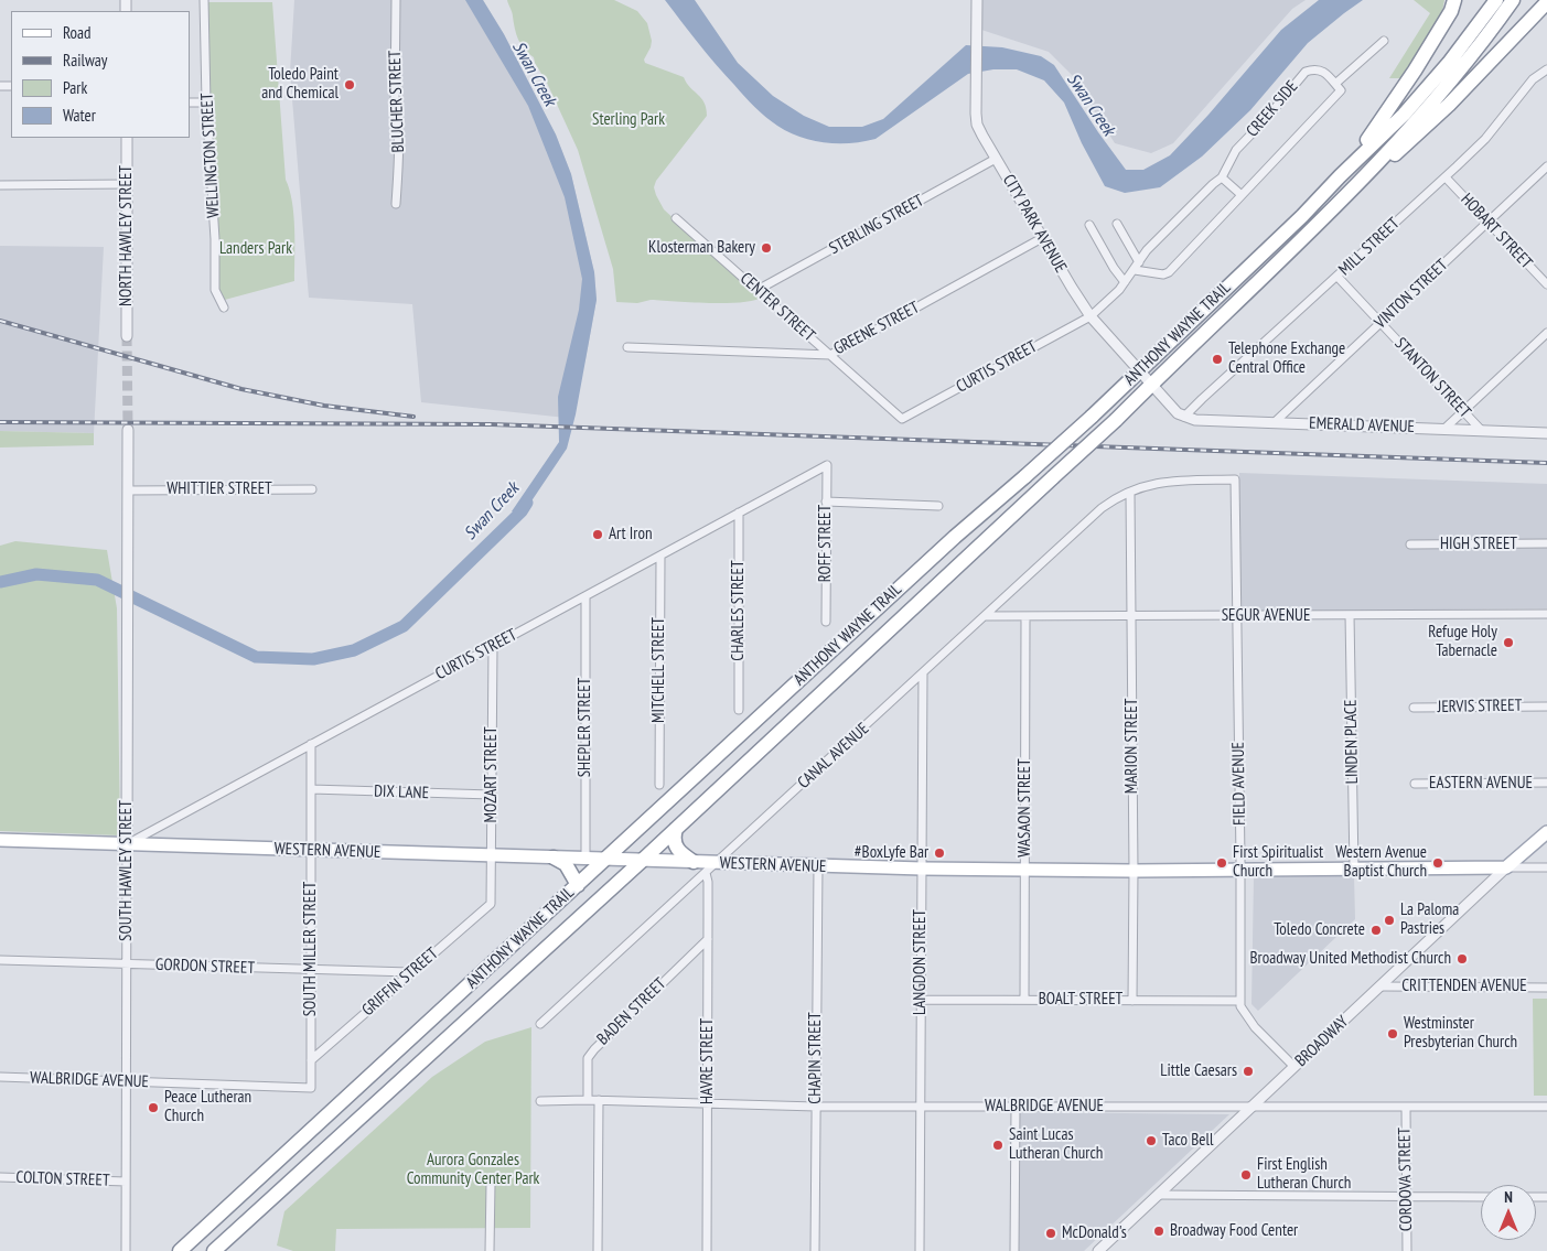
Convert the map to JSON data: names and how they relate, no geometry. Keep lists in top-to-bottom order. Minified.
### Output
{"streets":{"highway":["ANTHONY WAYNE TRAIL"],"main road":["WESTERN AVENUE","BROADWAY"],"street":["BLUCHER STREET","CREEK SIDE","WELLINGTON STREET","CITY PARK AVENUE","STERLING STREET","HOBART STREET","NORTH HAWLEY STREET","MILL STREET","VINTON STREET","CENTER STREET","GREENE STREET","CURTIS STREET","STANTON STREET","EMERALD AVENUE","WHITTIER STREET","ROFF STREET","HIGH STREET","CHARLES STREET","SEGUR AVENUE","MITCHELL STREET","JERVIS STREET","SHEPLER STREET","LINDEN PLACE","MARION STREET","CANAL AVENUE","MOZART STREET","FIELD AVENUE","EASTERN AVENUE","DIX LANE","WASAON STREET","SOUTH HAWLEY STREET","SOUTH MILLER STREET","LANGDON STREET","GORDON STREET","GRIFFIN STREET","CRITTENDEN AVENUE","BOALT STREET","BADEN STREET","CHAPIN STREET","HAVRE STREET","WALBRIDGE AVENUE","COLTON STREET","CORDOVA STREET"]},"crossings":[["CREEK SIDE","CITY PARK AVENUE"],["CREEK SIDE","CURTIS STREET"],["CITY PARK AVENUE","STERLING STREET"],["CITY PARK AVENUE","MILL STREET"],["CITY PARK AVENUE","GREENE STREET"],["CITY PARK AVENUE","ANTHONY WAYNE TRAIL"],["CITY PARK AVENUE","CURTIS STREET"],["CITY PARK AVENUE","EMERALD AVENUE"],["STERLING STREET","CENTER STREET"],["HOBART STREET","MILL STREET"],["HOBART STREET","VINTON STREET"],["MILL STREET","STANTON STREET"],["MILL STREET","EMERALD AVENUE"],["VINTON STREET","STANTON STREET"],["VINTON STREET","EMERALD AVENUE"],["CENTER STREET","GREENE STREET"],["CENTER STREET","CURTIS STREET"],["ANTHONY WAYNE TRAIL","WESTERN AVENUE"],["CURTIS STREET","ROFF STREET"],["CURTIS STREET","CHARLES STREET"],["CURTIS STREET","MITCHELL STREET"],["CURTIS STREET","SHEPLER STREET"],["CURTIS STREET","MOZART STREET"],["CURTIS STREET","WESTERN AVENUE"],["CURTIS STREET","SOUTH HAWLEY STREET"],["CURTIS STREET","SOUTH MILLER STREET"],["STANTON STREET","EMERALD AVENUE"],["WHITTIER STREET","SOUTH HAWLEY STREET"],["SEGUR AVENUE","LINDEN PLACE"],["SEGUR AVENUE","MARION STREET"],["SEGUR AVENUE","CANAL AVENUE"],["SEGUR AVENUE","FIELD AVENUE"],["SEGUR AVENUE","WASAON STREET"],["SHEPLER STREET","WESTERN AVENUE"],["LINDEN PLACE","WESTERN AVENUE"],["MARION STREET","CANAL AVENUE"],["MARION STREET","WESTERN AVENUE"],["MARION STREET","BOALT STREET"],["CANAL AVENUE","FIELD AVENUE"],["CANAL AVENUE","WESTERN AVENUE"],["CANAL AVENUE","LANGDON STREET"],["CANAL AVENUE","HAVRE STREET"],["MOZART STREET","DIX LANE"],["MOZART STREET","WESTERN AVENUE"],["MOZART STREET","GRIFFIN STREET"],["FIELD AVENUE","WESTERN AVENUE"],["FIELD AVENUE","BOALT STREET"],["FIELD AVENUE","BROADWAY"],["DIX LANE","SOUTH MILLER STREET"],["WASAON STREET","WESTERN AVENUE"],["WASAON STREET","BOALT STREET"],["WESTERN AVENUE","SOUTH HAWLEY STREET"],["WESTERN AVENUE","SOUTH MILLER STREET"],["WESTERN AVENUE","LANGDON STREET"],["WESTERN AVENUE","BROADWAY"],["WESTERN AVENUE","CHAPIN STREET"],["SOUTH HAWLEY STREET","GORDON STREET"],["SOUTH HAWLEY STREET","WALBRIDGE AVENUE"],["SOUTH HAWLEY STREET","COLTON STREET"],["SOUTH MILLER STREET","GORDON STREET"],["SOUTH MILLER STREET","GRIFFIN STREET"],["SOUTH MILLER STREET","WALBRIDGE AVENUE"],["LANGDON STREET","BOALT STREET"],["LANGDON STREET","WALBRIDGE AVENUE"],["GORDON STREET","GRIFFIN STREET"],["CRITTENDEN AVENUE","BROADWAY"],["BADEN STREET","HAVRE STREET"],["BADEN STREET","WALBRIDGE AVENUE"],["BROADWAY","WALBRIDGE AVENUE"],["CHAPIN STREET","WALBRIDGE AVENUE"],["HAVRE STREET","WALBRIDGE AVENUE"],["WALBRIDGE AVENUE","CORDOVA STREET"]],"water":["Swan Creek"],"parks":["Sterling Park","Landers Park","Aurora Gonzales Community Center Park"],"places":["Toledo Paint and Chemical","Klosterman Bakery","Telephone Exchange Central Office","Art Iron","Refuge Holy Tabernacle","#BoxLyfe Bar","First Spiritualist Church","Western Avenue Baptist Church","La Paloma Pastries","Toledo Concrete","Broadway United Methodist Church","Westminster Presbyterian Church","Little Caesars","Peace Lutheran Church","Taco Bell","Saint Lucas Lutheran Church","First English Lutheran Church","Broadway Food Center","McDonald's"],"legend":["Road","Railway","Park","Water"],"north":"top"}
